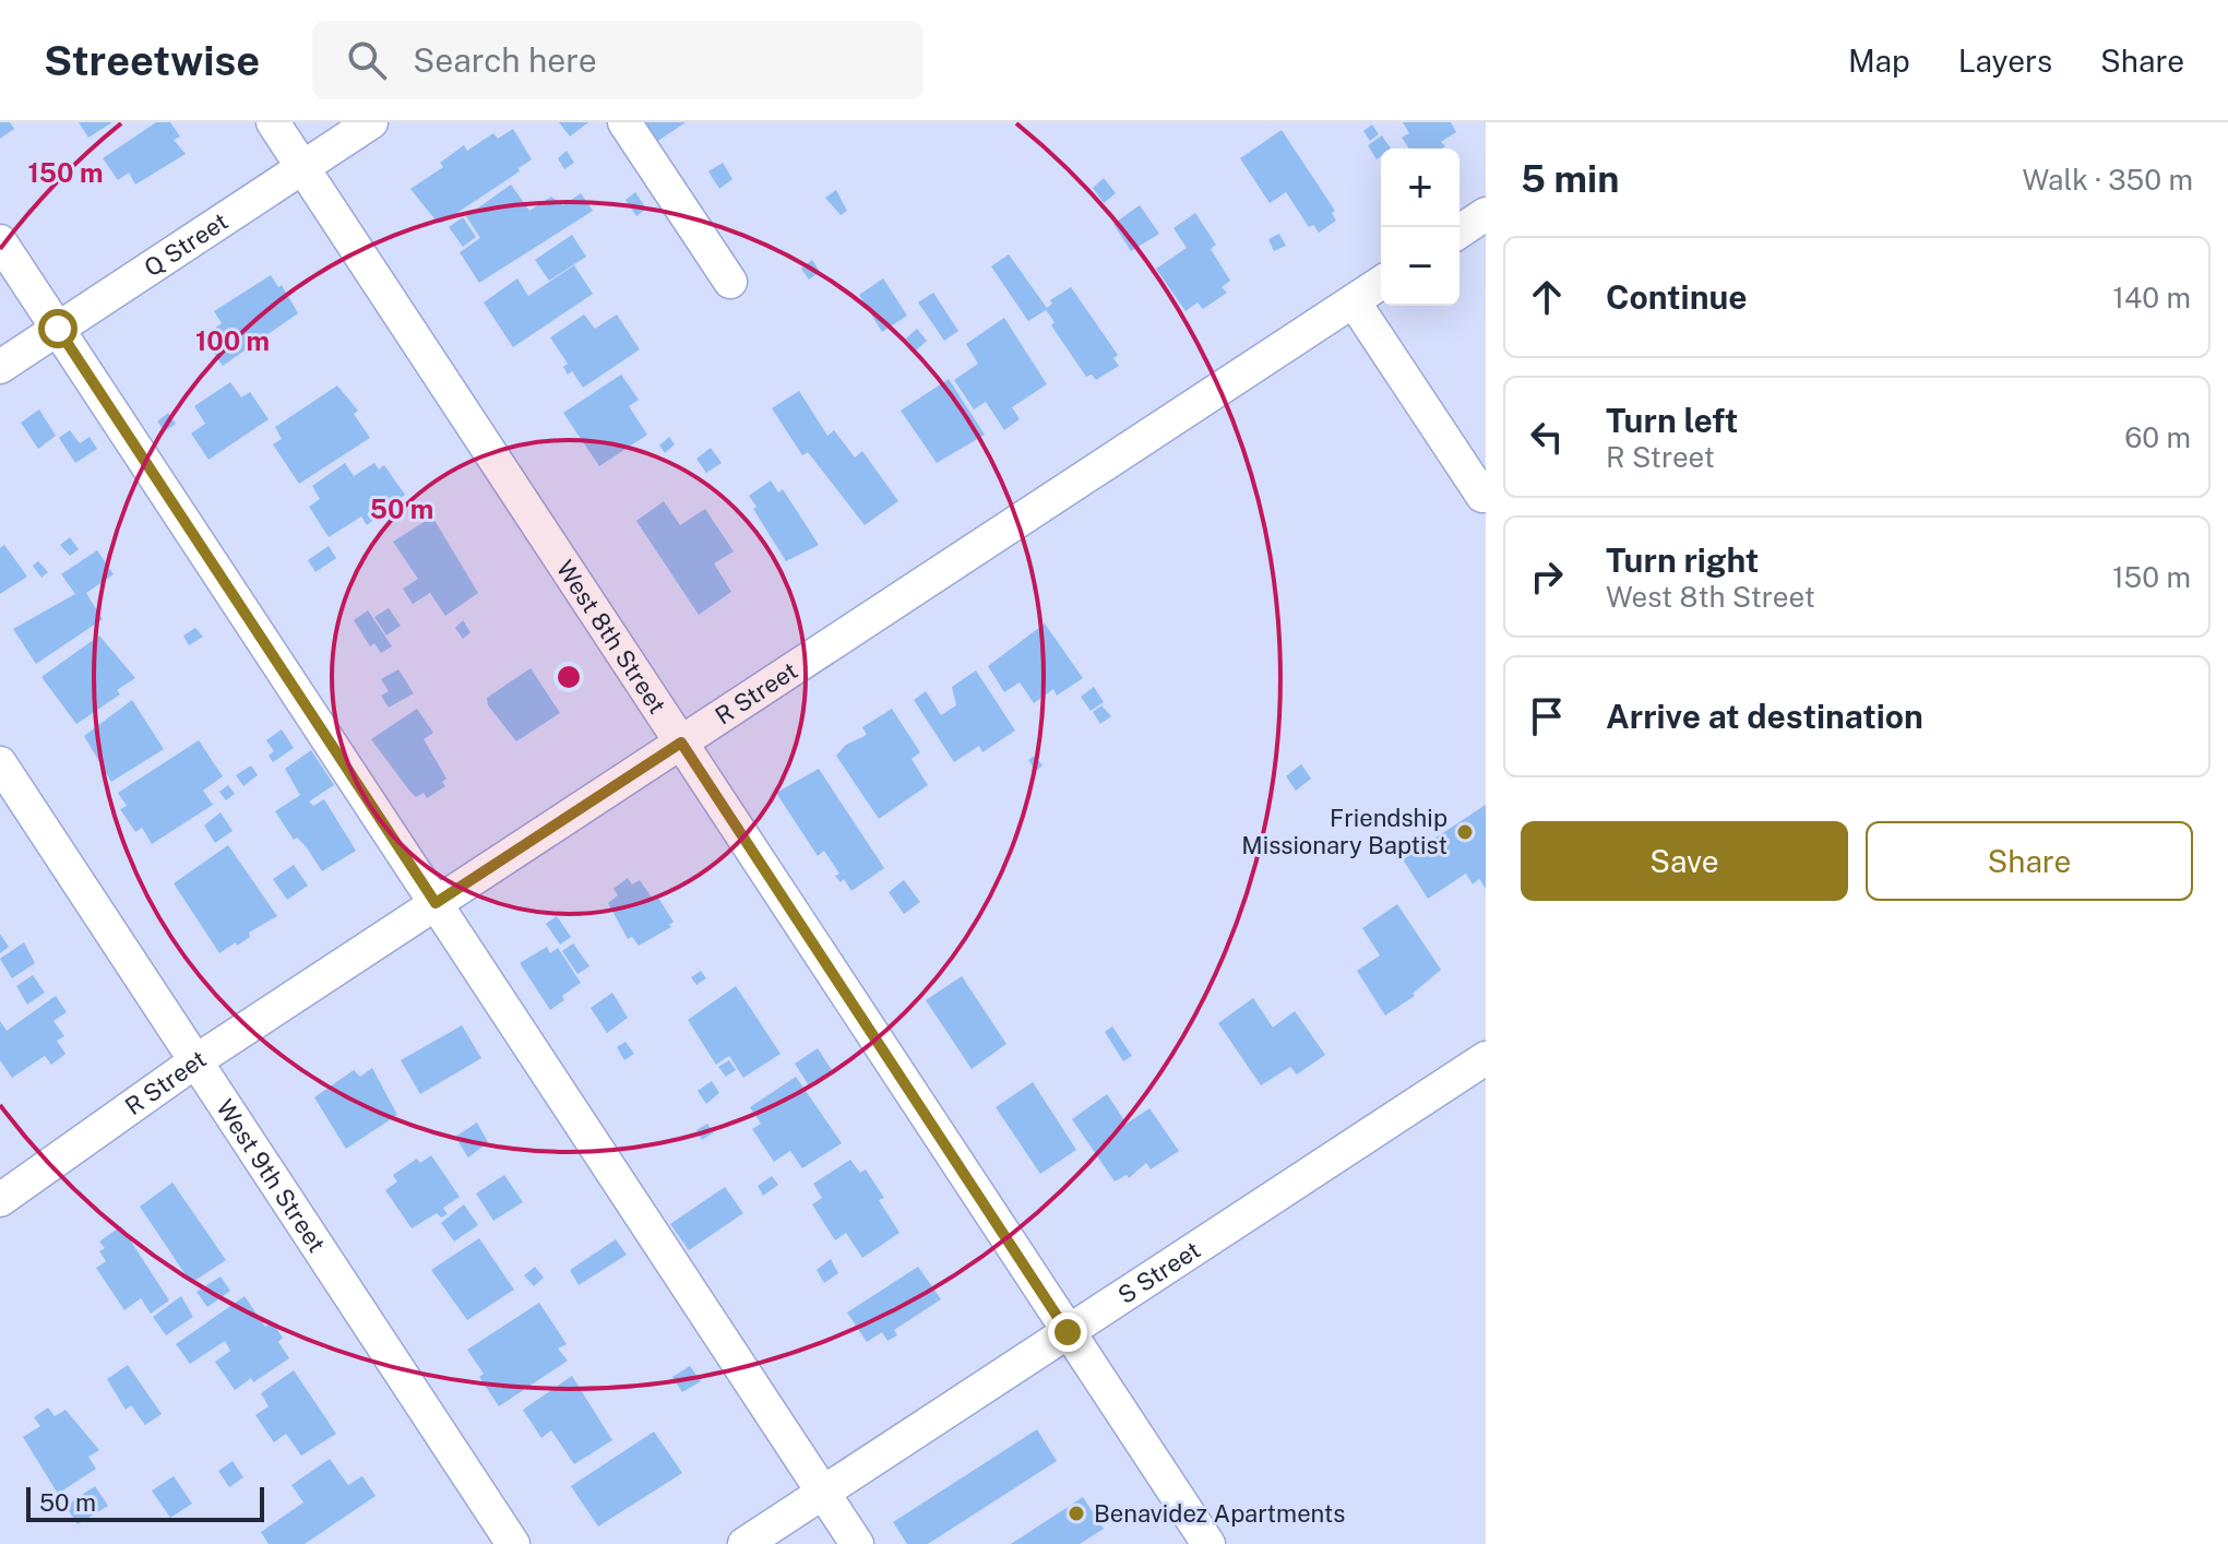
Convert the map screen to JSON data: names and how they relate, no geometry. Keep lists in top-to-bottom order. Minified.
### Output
{"streets":{"street":["Q Street","West 8th Street","R Street","West 9th Street","S Street"]},"crossings":[["Q Street","West 8th Street"],["West 8th Street","R Street"],["West 8th Street","S Street"],["R Street","West 9th Street"]],"places":["Friendship Missionary Baptist","Benavidez Apartments"],"scale_bar":"50 m","page":{"header":"Streetwise","search":"Search here","nav":["Map","Layers","Share"],"heading":["5 min","Walk · 350 m"],"map_buttons":["+","−"],"list":[["Continue","140 m"],["Turn left","R Street","60 m"],["Turn right","West 8th Street","150 m"],"Arrive at destination"],"buttons":["Save","Share"],"scale":"50 m"},"rings":["150 m","100 m","50 m"]}
